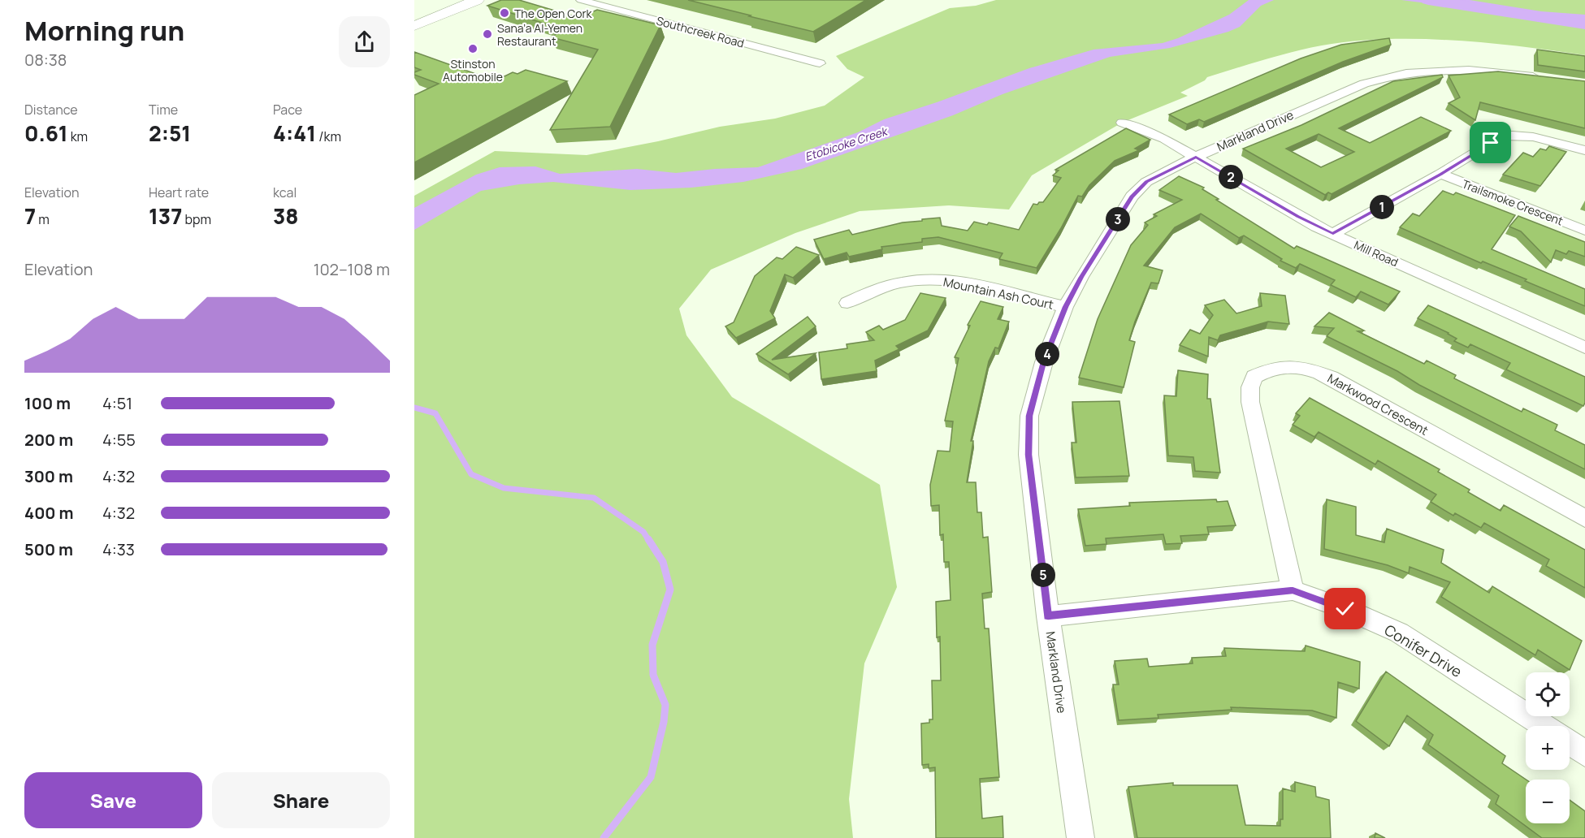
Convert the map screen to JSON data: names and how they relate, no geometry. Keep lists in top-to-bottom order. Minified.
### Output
{"streets":{"street":["Southcreek Road","Markland Drive","Trailsmoke Crescent","Mill Road","Mountain Ash Court","Markwood Crescent","Conifer Drive"]},"crossings":[["Markland Drive","Mill Road"],["Markland Drive","Mountain Ash Court"],["Markland Drive","Conifer Drive"],["Markwood Crescent","Conifer Drive"]],"water":["Etobicoke Creek"],"places":["The Open Cork","Sana’a Al-Yemen Restaurant","Stinston Automobile"],"page":{"heading":["Morning run","08:38"],"stats":[["Distance","0.61 km"],["Time","2:51"],["Pace","4:41 /km"],["Elevation","7 m"],["Heart rate","137 bpm"],["kcal","38"]],"pins":["2","1","3","4","5"],"chart":["Elevation","102–108 m"],"list":[{"name":"100 m","note":"4:51"},{"name":"200 m","note":"4:55"},{"name":"300 m","note":"4:32"},{"name":"400 m","note":"4:32"},{"name":"500 m","note":"4:33"}],"map_buttons":["+","−"],"buttons":["Save","Share"]}}
